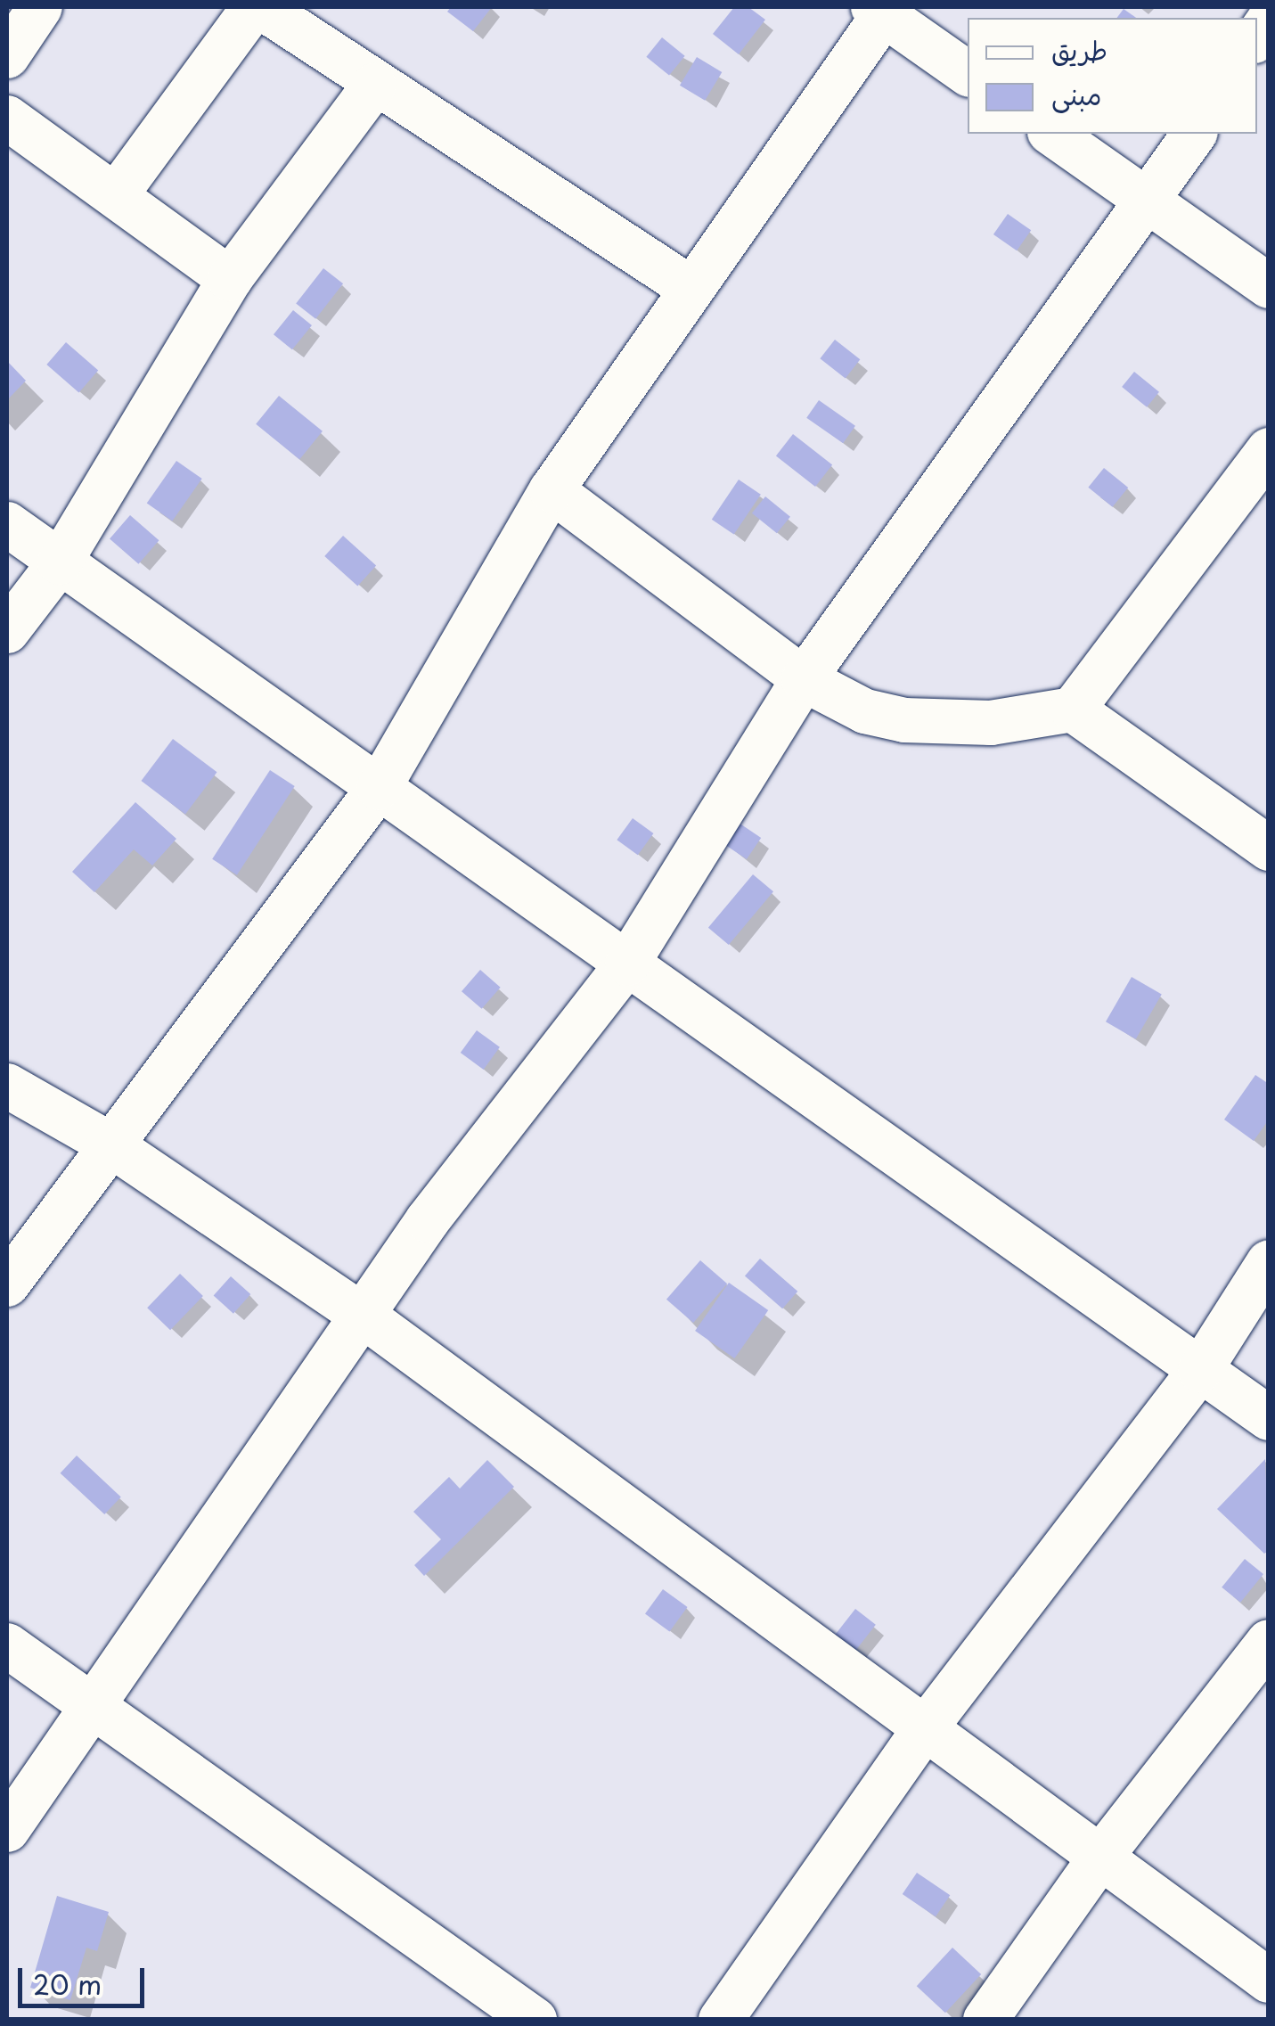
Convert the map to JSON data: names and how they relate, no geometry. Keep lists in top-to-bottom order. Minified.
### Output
{"legend":["طريق","مبنى"],"scale_bar":"20 m"}
